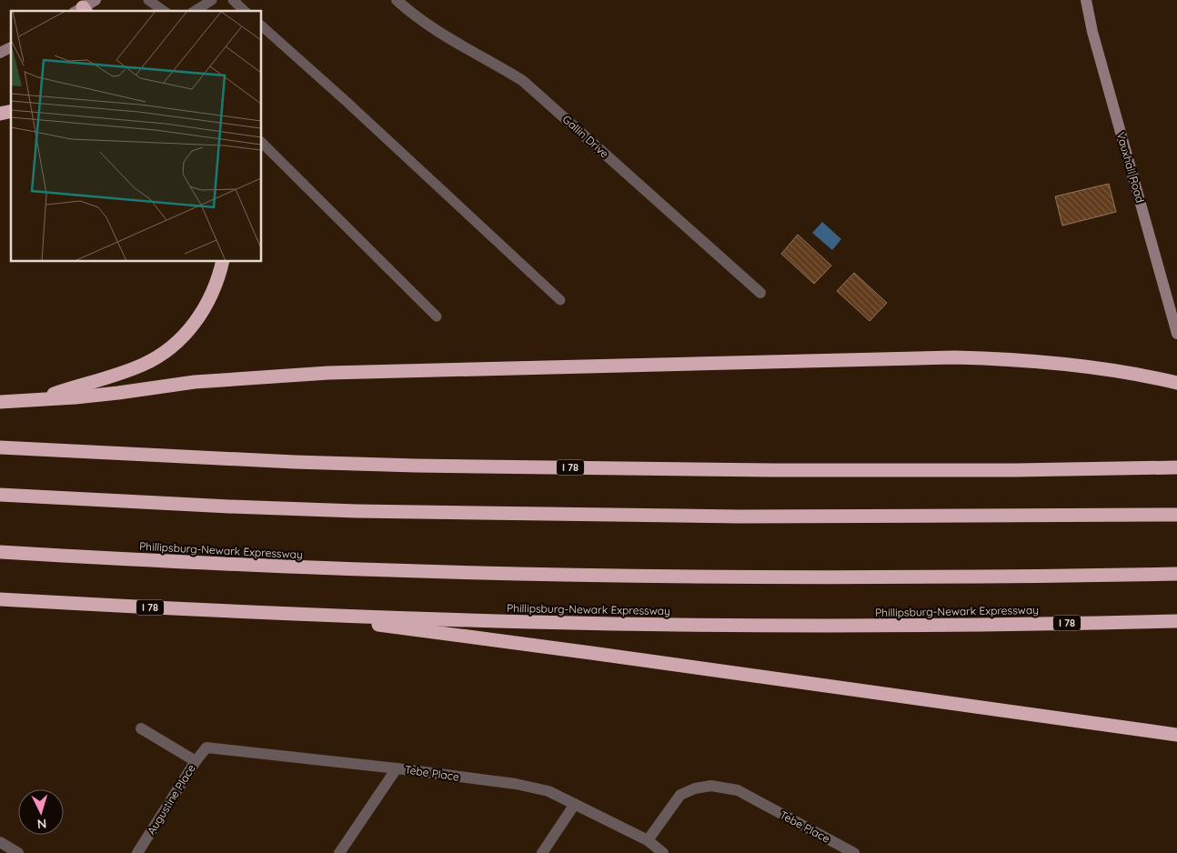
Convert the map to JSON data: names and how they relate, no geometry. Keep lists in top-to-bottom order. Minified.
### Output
{"streets":{"highway":["I 78","Phillipsburg-Newark Expressway"],"street":["Gallin Drive","Vauxhall Road","Tebe Place","Augustine Place"]},"crossings":[["Tebe Place","Augustine Place"]],"north":"bottom"}
